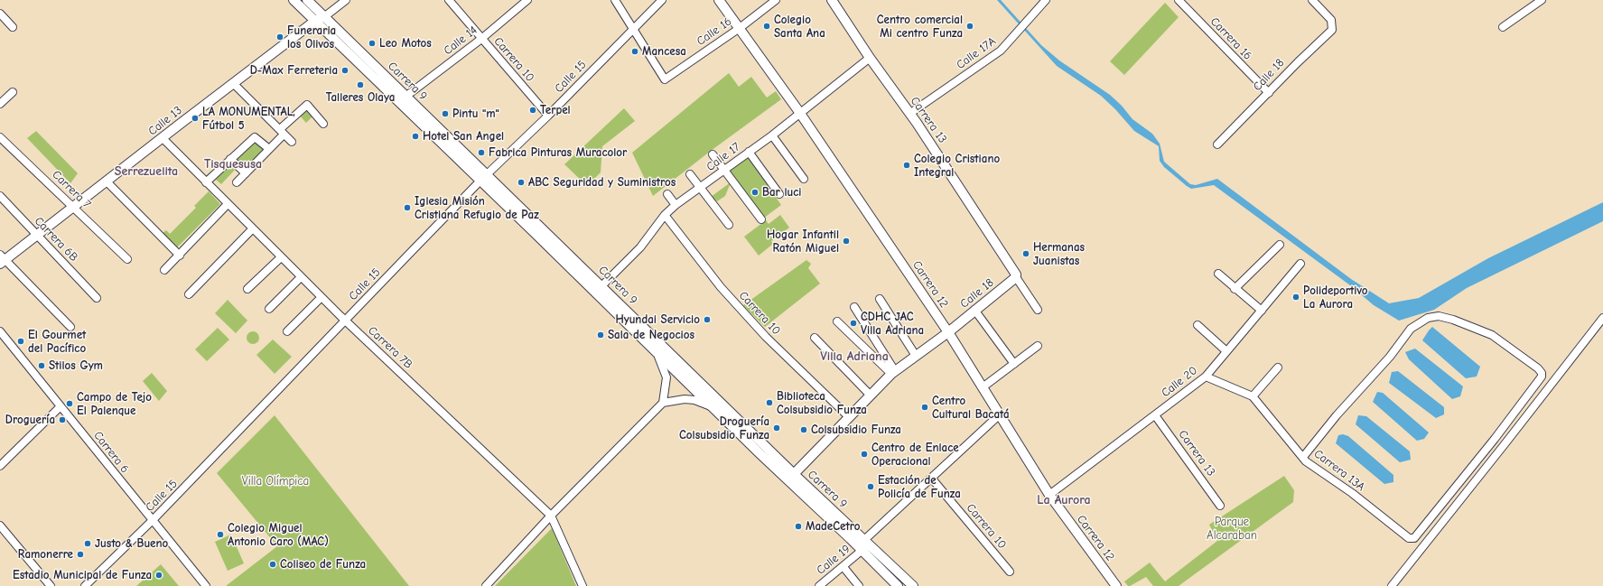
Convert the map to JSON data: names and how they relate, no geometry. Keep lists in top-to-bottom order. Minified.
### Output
{"streets":{"main road":["Calle 18","Carrera 9","Carrera 13","Calle 13","Carrera 12"],"street":["Calle 16","Carrera 16","Calle 14","Calle 17A","Carrera 10","Calle 15","Calle 17","Carrera 7","Carrera 6B","Carrera 7B","Calle 20","Carrera 6","Carrera 13A","Calle 19"]},"crossings":[["Calle 16","Calle 15"],["Calle 16","Carrera 12"],["Carrera 16","Calle 18"],["Calle 14","Carrera 10"],["Calle 14","Carrera 9"],["Calle 17A","Carrera 13"],["Carrera 10","Calle 18"],["Carrera 10","Calle 15"],["Carrera 10","Calle 17"],["Carrera 10","Calle 19"],["Calle 18","Carrera 9"],["Calle 18","Carrera 13"],["Calle 18","Carrera 12"],["Calle 15","Carrera 9"],["Calle 15","Carrera 7B"],["Calle 15","Carrera 6"],["Carrera 9","Calle 13"],["Carrera 9","Calle 17"],["Carrera 9","Calle 19"],["Carrera 13","Calle 17"],["Carrera 13","Calle 20"],["Calle 13","Carrera 7"],["Calle 13","Carrera 6B"],["Calle 13","Carrera 7B"],["Calle 17","Carrera 12"],["Carrera 12","Calle 20"],["Carrera 12","Calle 19"],["Calle 20","Carrera 13A"]],"districts":["Tisquesusa","Serrezuelita","Villa Adriana","La Aurora"],"parks":["Villa Olímpica","Parque Alcaraban"],"places":["Colegio Santa Ana","Centro comercial Mi centro Funza","Funeraria los Olivos","Leo Motos","Mancesa","D-Max Ferreteria","Talleres Olaya","Terpel","Pintu \"m\"","LA MONUMENTAL, Fútbol 5","Hotel San Angel","Fabrica Pinturas Muracolor","Colegio Cristiano Integral","ABC Seguridad y Suministros","Bar luci","Iglesia Misión Cristiana Refugio de Paz","Hogar Infantil Ratón Miguel","Hermanas Juanistas","Polideportivo La Aurora","Hyundai Servicio","CDHC JAC Villa Adriana","Sala de Negocios","El Gourmet del Pacífico","Stilos Gym","Biblioteca Colsubsidio Funza","Campo de Tejo El Palenque","Centro Cultural Bacatá","Droguería","Droguería Colsubsidio Funza","Colsubsidio Funza","Centro de Enlace Operacional","Estación de Policía de Funza","MadeCetro","Colegio Miguel Antonio Caro (MAC)","Justo & Bueno","Ramonerre","Coliseo de Funza","Estadio Municipal de Funza"]}
